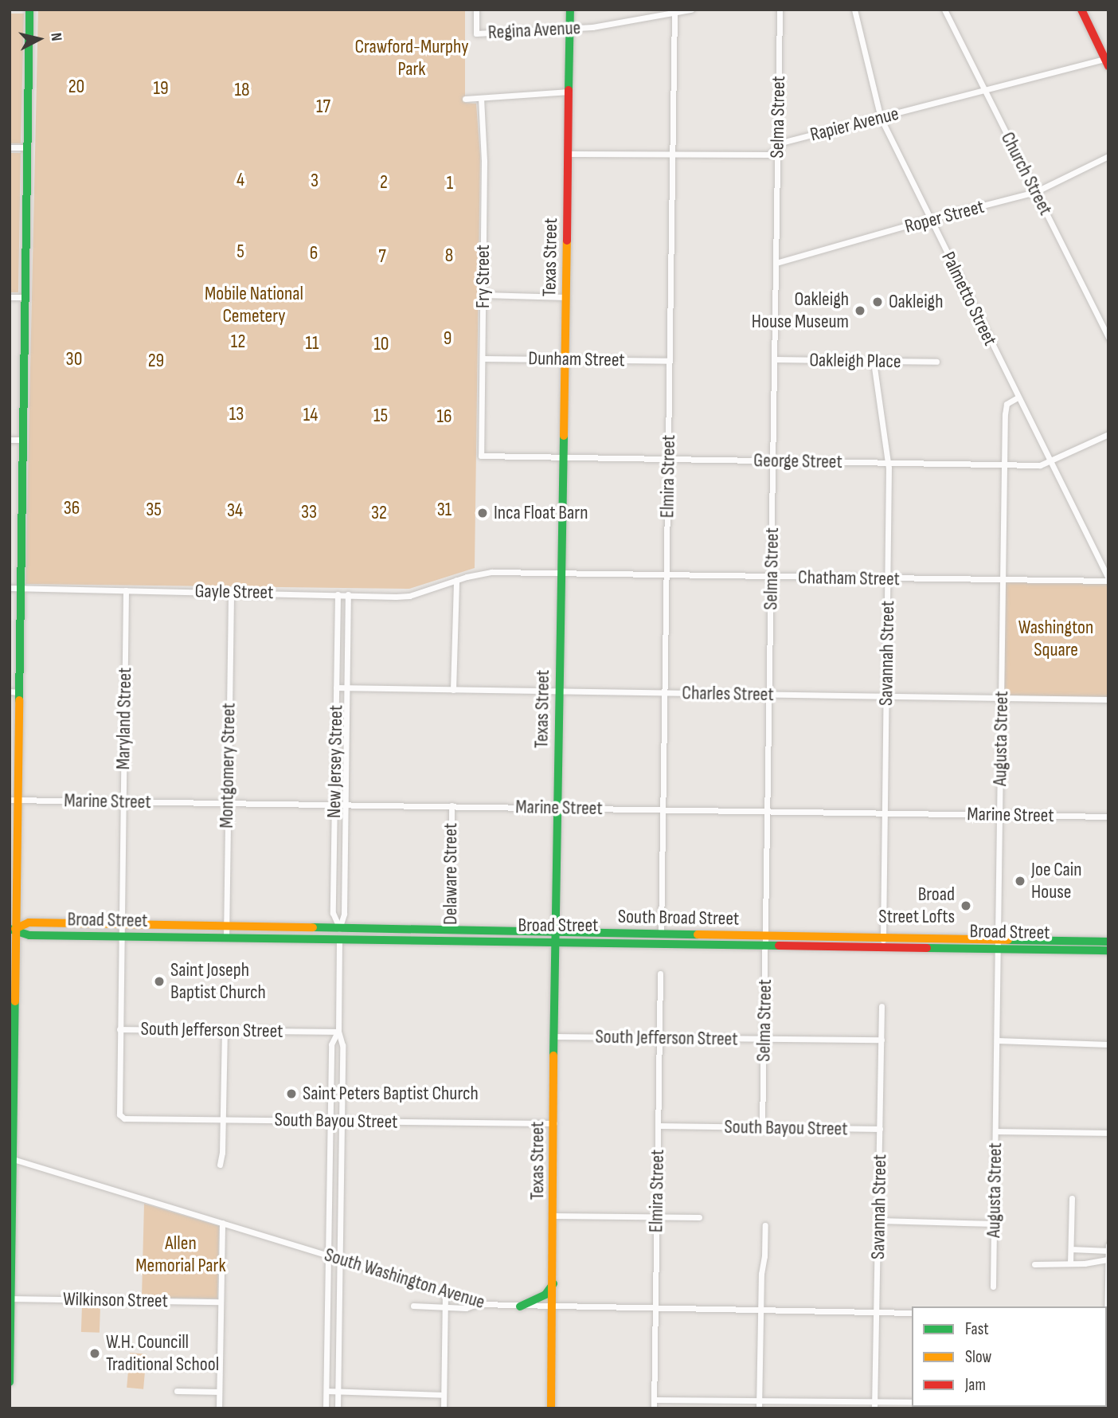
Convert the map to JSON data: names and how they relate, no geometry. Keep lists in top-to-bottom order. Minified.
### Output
{"streets":{"street":["Regina Avenue","Selma Street","Rapier Avenue","Church Street","Roper Street","Texas Street","Fry Street","Palmetto Street","Dunham Street","Oakleigh Place","George Street","Elmira Street","Chatham Street","Gayle Street","Savannah Street","Charles Street","Maryland Street","Augusta Street","New Jersey Street","Montgomery Street","Marine Street","Delaware Street","Broad Street","South Jefferson Street","South Bayou Street","South Washington Avenue","Wilkinson Street"]},"crossings":[["Regina Avenue","Texas Street"],["Regina Avenue","Elmira Street"],["Selma Street","Rapier Avenue"],["Selma Street","Roper Street"],["Selma Street","Oakleigh Place"],["Selma Street","George Street"],["Selma Street","Chatham Street"],["Selma Street","Charles Street"],["Selma Street","Marine Street"],["Selma Street","Broad Street"],["Selma Street","South Jefferson Street"],["Selma Street","South Bayou Street"],["Rapier Avenue","Church Street"],["Rapier Avenue","Texas Street"],["Rapier Avenue","Palmetto Street"],["Rapier Avenue","Elmira Street"],["Church Street","Roper Street"],["Roper Street","Palmetto Street"],["Texas Street","Dunham Street"],["Texas Street","George Street"],["Texas Street","Chatham Street"],["Texas Street","Charles Street"],["Texas Street","Marine Street"],["Texas Street","Broad Street"],["Texas Street","South Jefferson Street"],["Texas Street","South Bayou Street"],["Texas Street","South Washington Avenue"],["Fry Street","Dunham Street"],["Fry Street","George Street"],["Palmetto Street","George Street"],["Palmetto Street","Chatham Street"],["Palmetto Street","Augusta Street"],["Dunham Street","Elmira Street"],["Oakleigh Place","Savannah Street"],["George Street","Elmira Street"],["George Street","Savannah Street"],["George Street","Augusta Street"],["Elmira Street","Chatham Street"],["Elmira Street","Charles Street"],["Elmira Street","Marine Street"],["Elmira Street","Broad Street"],["Elmira Street","South Jefferson Street"],["Elmira Street","South Bayou Street"],["Elmira Street","South Washington Avenue"],["Chatham Street","Gayle Street"],["Chatham Street","Savannah Street"],["Chatham Street","Augusta Street"],["Gayle Street","Maryland Street"],["Gayle Street","New Jersey Street"],["Gayle Street","Montgomery Street"],["Savannah Street","Charles Street"],["Savannah Street","Marine Street"],["Savannah Street","Broad Street"],["Savannah Street","South Jefferson Street"],["Savannah Street","South Bayou Street"],["Savannah Street","South Washington Avenue"],["Charles Street","Augusta Street"],["Charles Street","New Jersey Street"],["Maryland Street","Marine Street"],["Maryland Street","Broad Street"],["Maryland Street","South Jefferson Street"],["Maryland Street","South Bayou Street"],["Augusta Street","Marine Street"],["Augusta Street","Broad Street"],["New Jersey Street","Marine Street"],["New Jersey Street","Broad Street"],["New Jersey Street","South Jefferson Street"],["New Jersey Street","South Bayou Street"],["New Jersey Street","South Washington Avenue"],["Montgomery Street","Marine Street"],["Montgomery Street","Broad Street"],["Marine Street","Delaware Street"],["Delaware Street","Broad Street"]],"parks":["Crawford-Murphy Park","20","19","18","17","4","3","2","1","5","6","8","7","Mobile National Cemetery","9","12","11","10","30","29","13","14","15","16","36","35","31","34","33","32","Washington Square","Allen Memorial Park"],"places":["Oakleigh","Oakleigh House Museum","Inca Float Barn","Joe Cain House","Broad Street Lofts","Saint Joseph Baptist Church","Saint Peters Baptist Church","W.H. Councill Traditional School"],"legend":["Fast","Slow","Jam"],"north":"right"}
